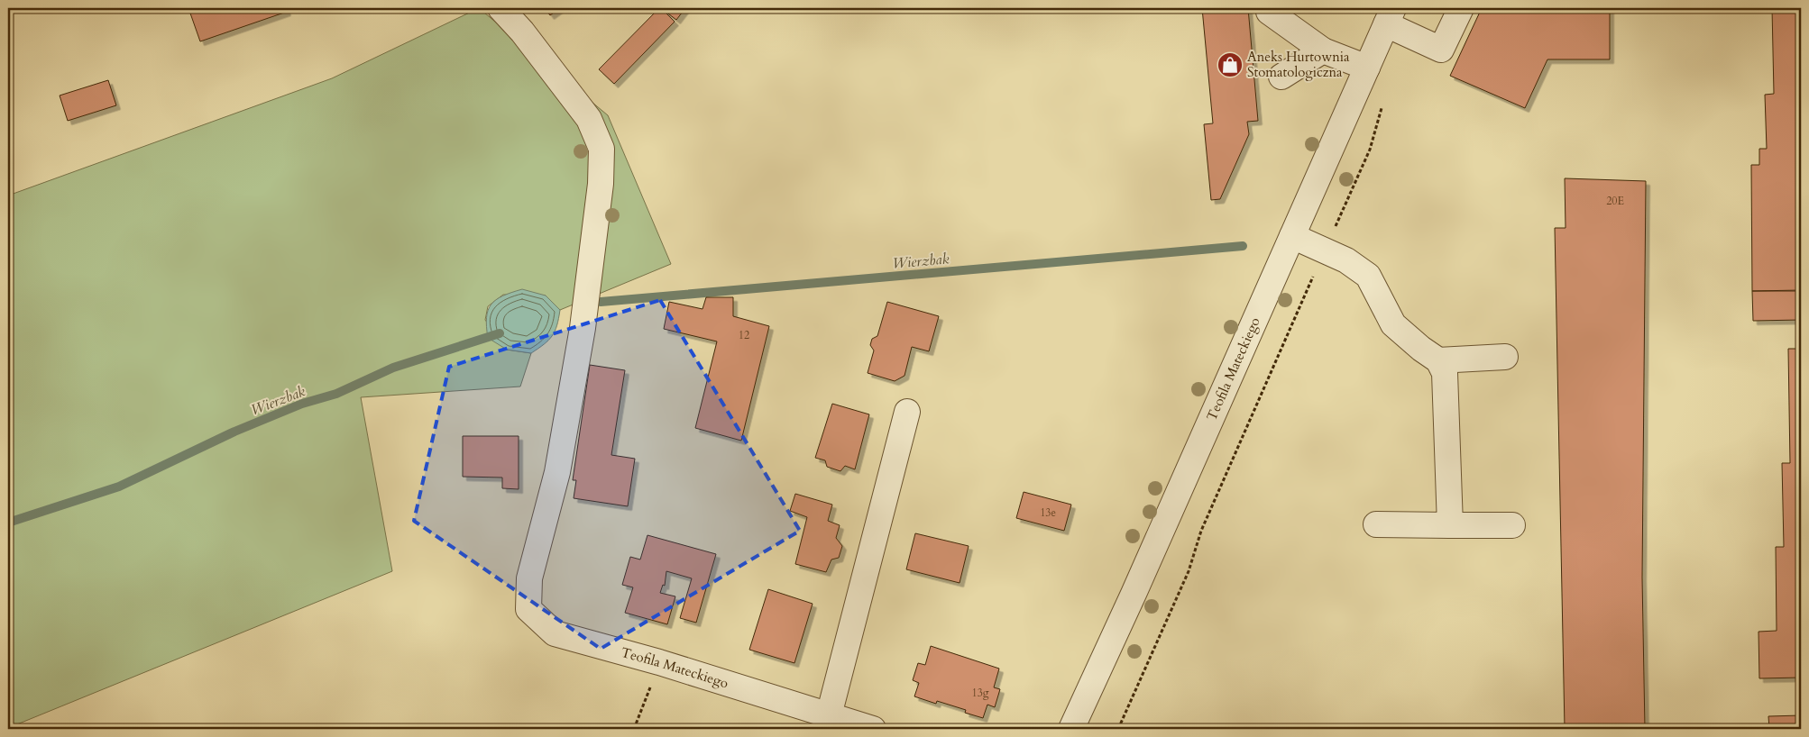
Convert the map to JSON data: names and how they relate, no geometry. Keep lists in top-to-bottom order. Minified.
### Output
{"streets":{"street":["Teofila Mateckiego"]},"water":["Wierzbak"],"places":{"shop":["Aneks Hurtownia Stomatologiczna"]},"house_numbers":["20E","12","13e","13g"]}
